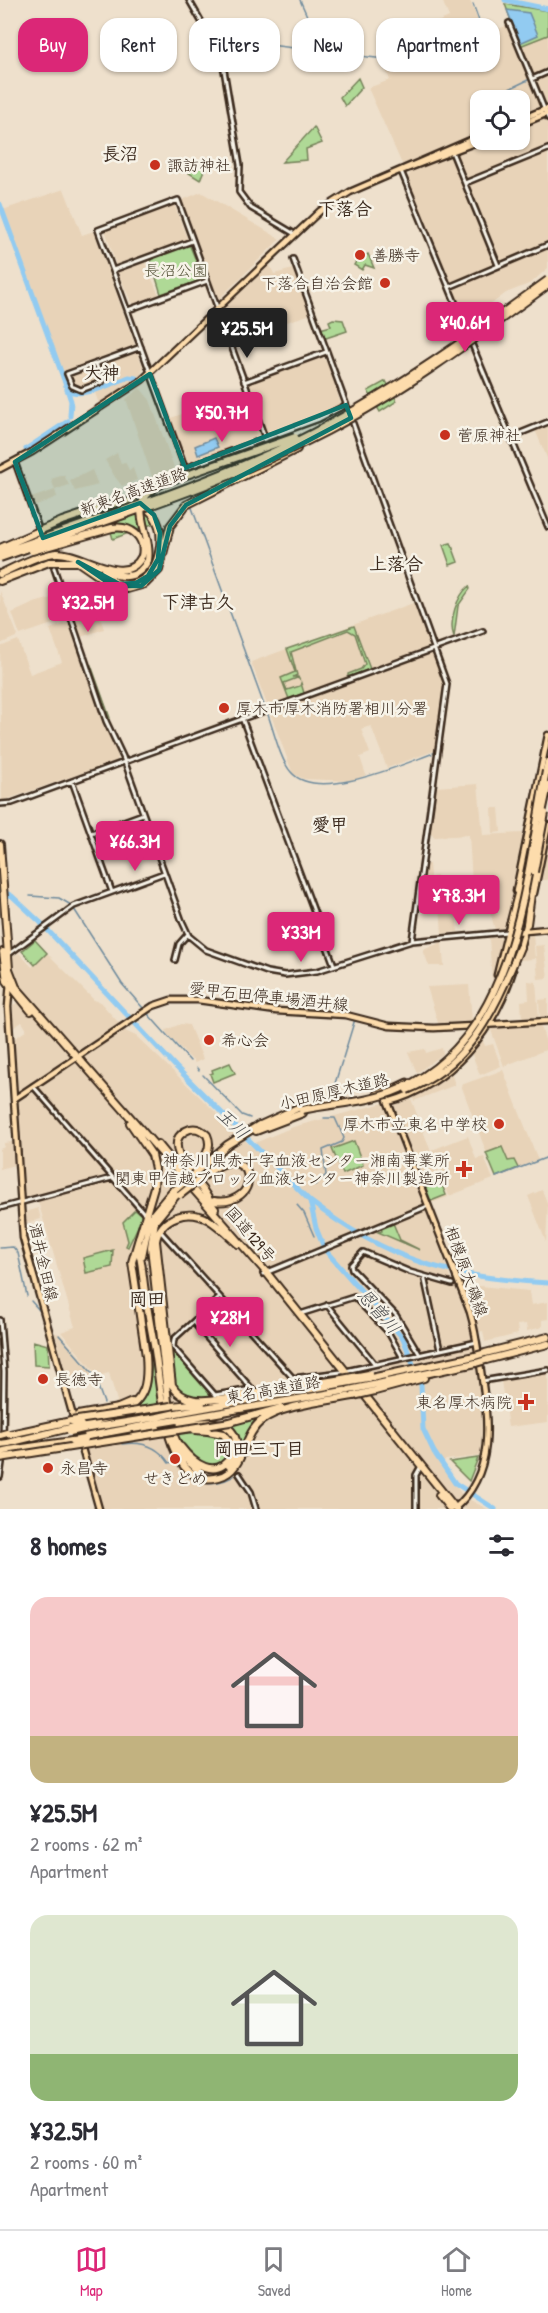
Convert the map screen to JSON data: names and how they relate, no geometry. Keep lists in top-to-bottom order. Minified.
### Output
{"streets":{"highway":["新東名高速道路","小田原厚木道路","国道129号","東名高速道路"],"main road":["愛甲石田停車場酒井線","酒井金田線","相模原大磯線"]},"crossings":[["愛甲石田停車場酒井線","国道129号"],["愛甲石田停車場酒井線","酒井金田線"],["国道129号","酒井金田線"],["国道129号","東名高速道路"]],"districts":["長沼","下落合","大神","上落合","下津古久","愛甲","岡田","岡田三丁目"],"water":["玉川","恩曽川"],"parks":["長沼公園"],"places":{"other":["諏訪神社","善勝寺","下落合自治会館","菅原神社","厚木市厚木消防署相川分署","希心会","厚木市立東名中学校","長徳寺","せきどめ","永昌寺"],"health":["神奈川県赤十字血液センター湘南事業所 関東甲信越ブロック血液センター神奈川製造所","東名厚木病院"]},"page":{"chip":["Buy","Rent","Filters","New","Apartment"],"price":["¥40.6M","¥25.5M","¥50.7M","¥32.5M","¥66.3M","¥78.3M","¥33M","¥28M"],"heading":"8 homes","list":[{"name":"¥25.5M","note":"2 rooms · 62 m² · Apartment"},{"name":"¥32.5M","note":"2 rooms · 60 m² · Apartment"}],"tabs":["Map","Saved","Home"]}}
